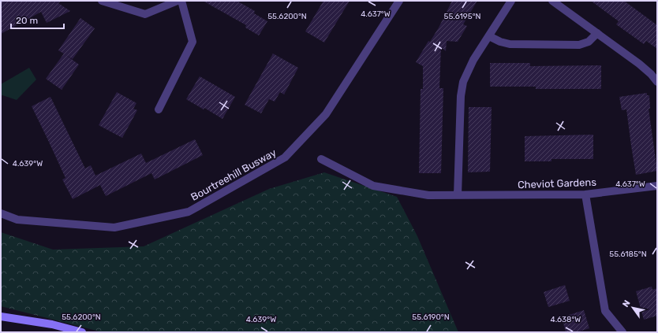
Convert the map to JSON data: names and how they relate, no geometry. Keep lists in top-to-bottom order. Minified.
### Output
{"streets":{"street":["Bourtreehill Busway","Cheviot Gardens"]},"scale_bar":"20 m","north":"top left","coordinates":["4.637°W","55.6200°N","55.6195°N","4.639°W","55.6185°N","55.6190°N","4.638°W"]}
